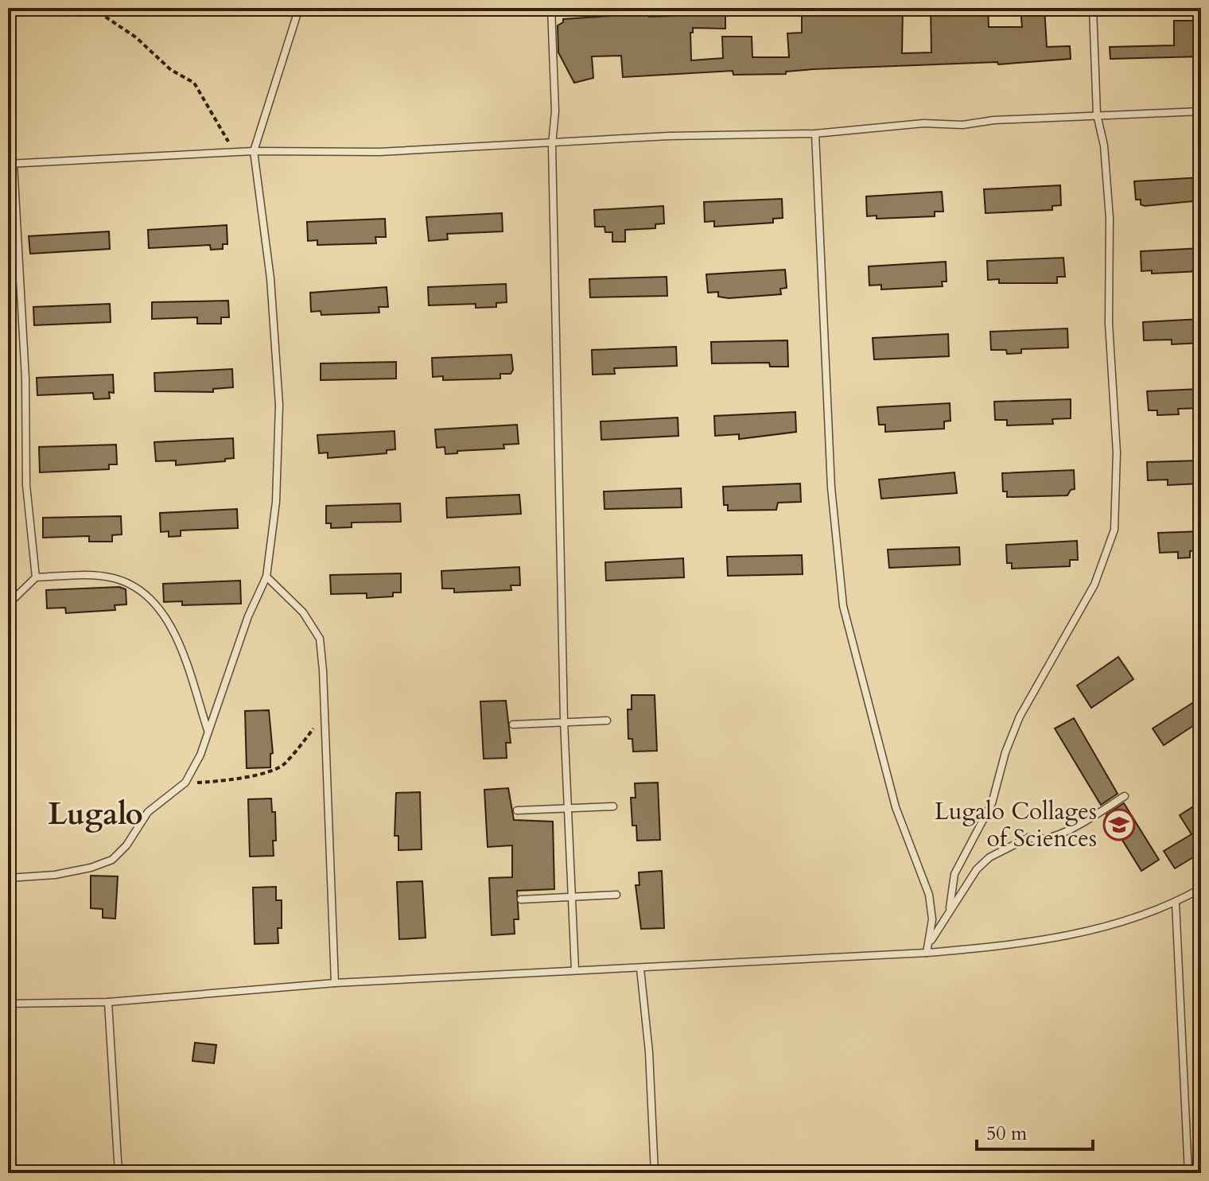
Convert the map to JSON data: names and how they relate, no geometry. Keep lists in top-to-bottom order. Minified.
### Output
{"districts":["Lugalo"],"places":{"school or university":["Lugalo Collages of Sciences"]},"scale_bar":"50 m"}
